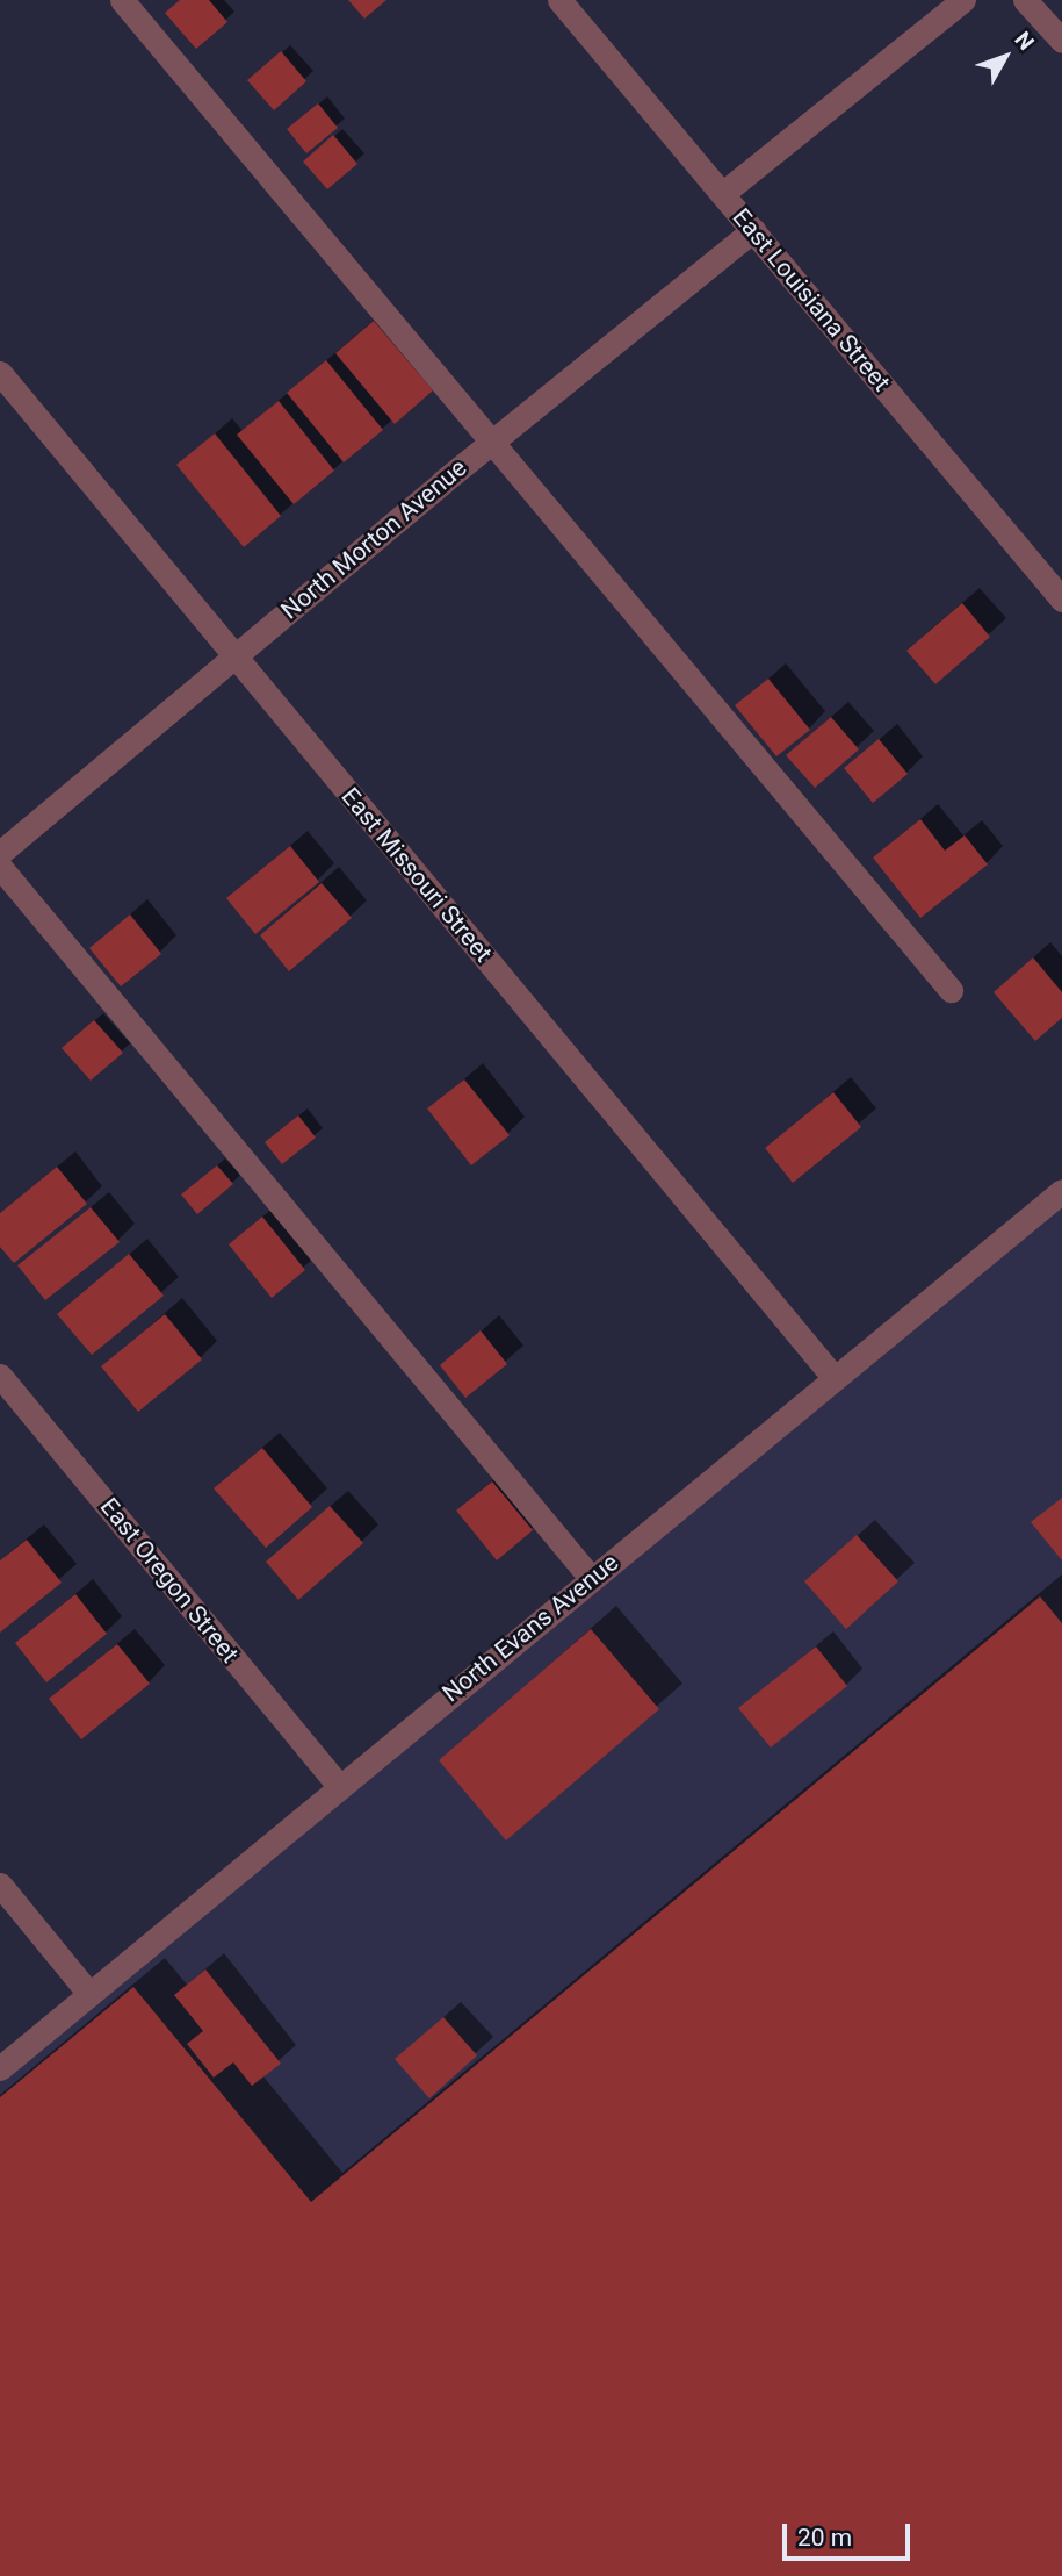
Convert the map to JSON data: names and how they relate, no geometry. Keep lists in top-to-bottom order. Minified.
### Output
{"streets":{"street":["East Louisiana Street","North Morton Avenue","East Missouri Street","East Oregon Street","North Evans Avenue"]},"crossings":[["East Louisiana Street","North Morton Avenue"],["North Morton Avenue","East Missouri Street"],["East Missouri Street","North Evans Avenue"],["East Oregon Street","North Evans Avenue"]],"scale_bar":"20 m","north":"top right"}
